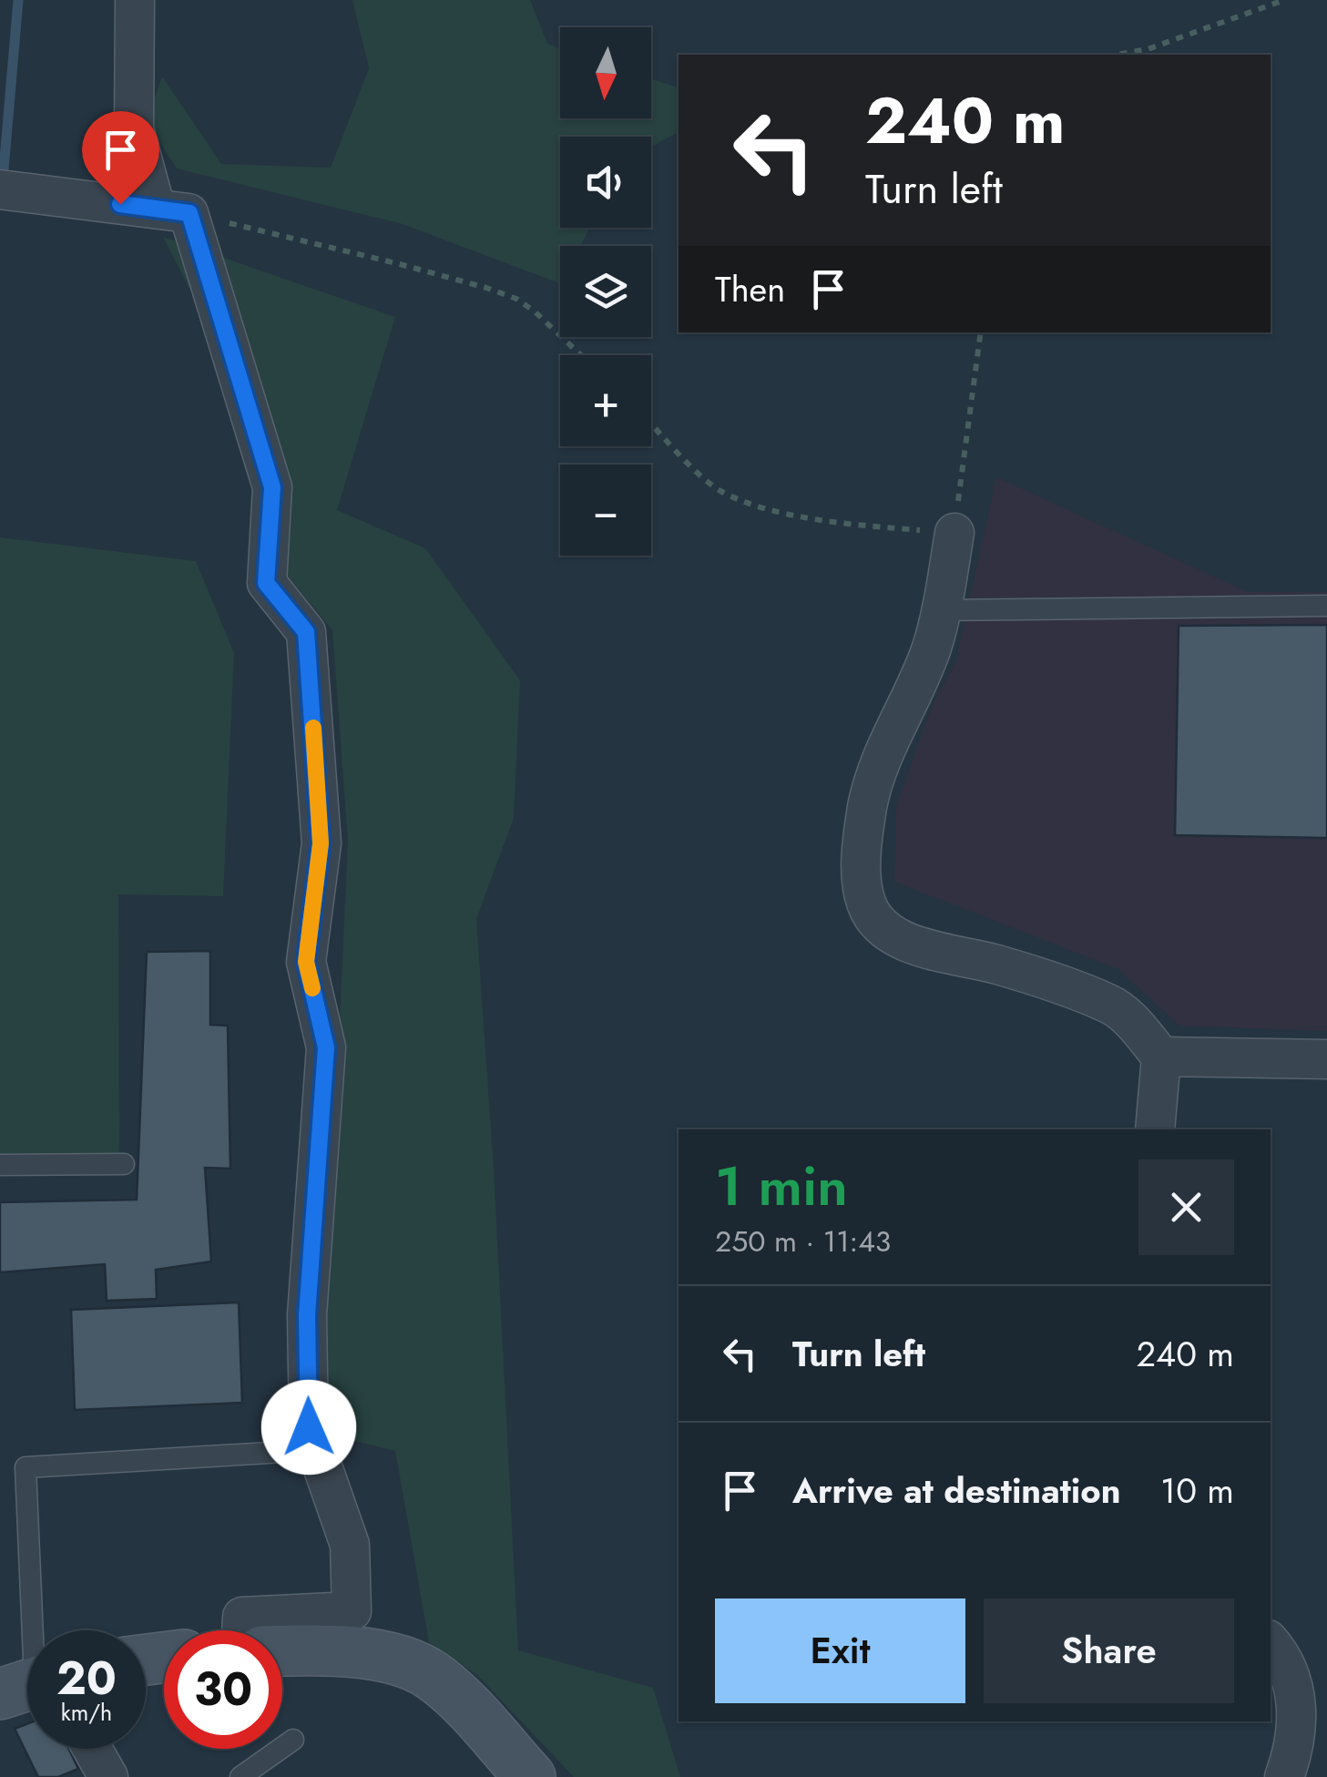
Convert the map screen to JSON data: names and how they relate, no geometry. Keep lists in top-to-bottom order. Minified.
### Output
{"north":"bottom","page":{"map_buttons":["+","−"],"turn":["240 m","Turn left"],"then":"Then","heading":["1 min","250 m · 11:43"],"list":[{"name":"Turn left","value":"240 m"},{"name":"Arrive at destination","value":"10 m"}],"buttons":["Exit","Share"],"speed":"20 km/h","limit":"30"}}
